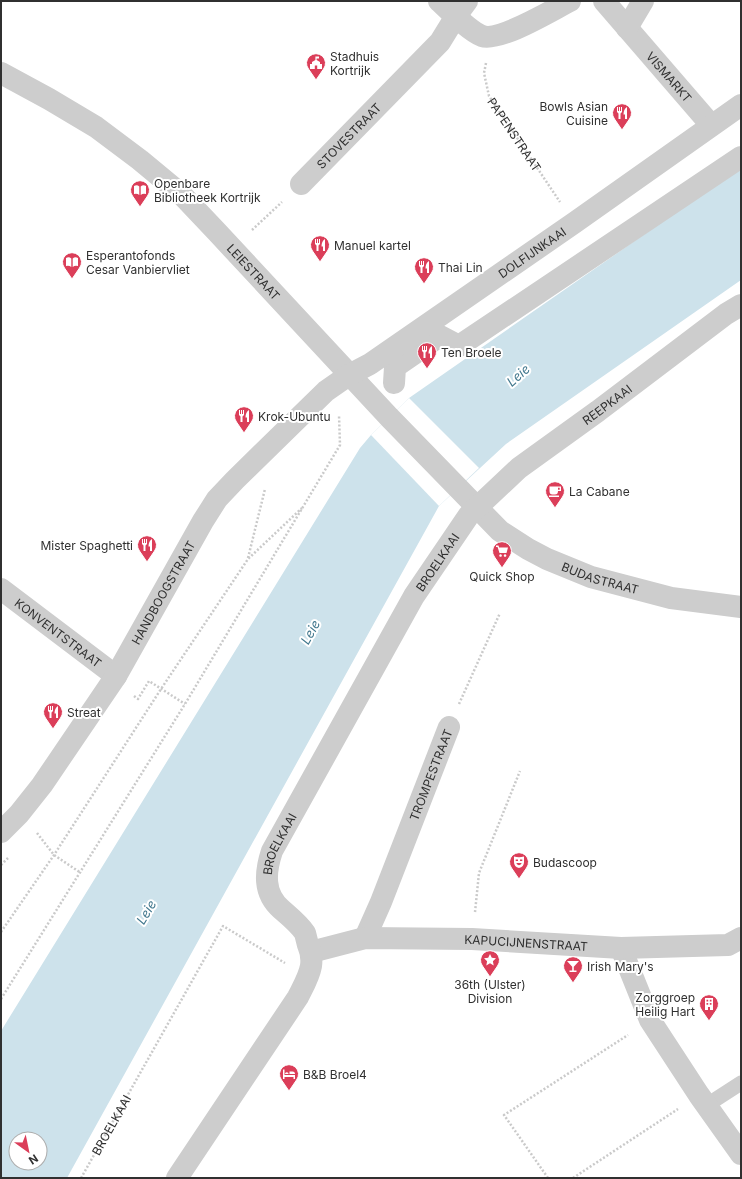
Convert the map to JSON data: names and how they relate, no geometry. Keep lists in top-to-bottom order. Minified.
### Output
{"streets":{"street":["VISMARKT","STOVESTRAAT","DOLFIJNKAAI","LEIESTRAAT","REEPKAAI","BROELKAAI","BUDASTRAAT","HANDBOOGSTRAAT","KONVENTSTRAAT","TROMPESTRAAT","KAPUCIJNENSTRAAT"],"path":["PAPENSTRAAT"]},"crossings":[["VISMARKT","DOLFIJNKAAI"],["PAPENSTRAAT","DOLFIJNKAAI"],["DOLFIJNKAAI","LEIESTRAAT"],["DOLFIJNKAAI","HANDBOOGSTRAAT"],["LEIESTRAAT","REEPKAAI"],["LEIESTRAAT","BROELKAAI"],["LEIESTRAAT","BUDASTRAAT"],["LEIESTRAAT","HANDBOOGSTRAAT"],["REEPKAAI","BROELKAAI"],["REEPKAAI","BUDASTRAAT"],["BROELKAAI","BUDASTRAAT"],["BROELKAAI","KAPUCIJNENSTRAAT"],["HANDBOOGSTRAAT","KONVENTSTRAAT"],["TROMPESTRAAT","KAPUCIJNENSTRAAT"]],"water":["Leie"],"places":{"public building":["Stadhuis Kortrijk"],"restaurant":["Bowls Asian Cuisine","Manuel kartel","Thai Lin","Ten Broele","Krok-Ubuntu","Mister Spaghetti","Streat"],"library":["Openbare Bibliotheek Kortrijk","Esperantofonds Cesar Vanbiervliet"],"cafe":["La Cabane"],"supermarket":["Quick Shop"],"theatre":["Budascoop"],"place":["36th (Ulster) Division"],"bar":["Irish Mary's"],"building":["Zorggroep Heilig Hart"],"hotel":["B&B Broel4"]},"north":"bottom right"}
